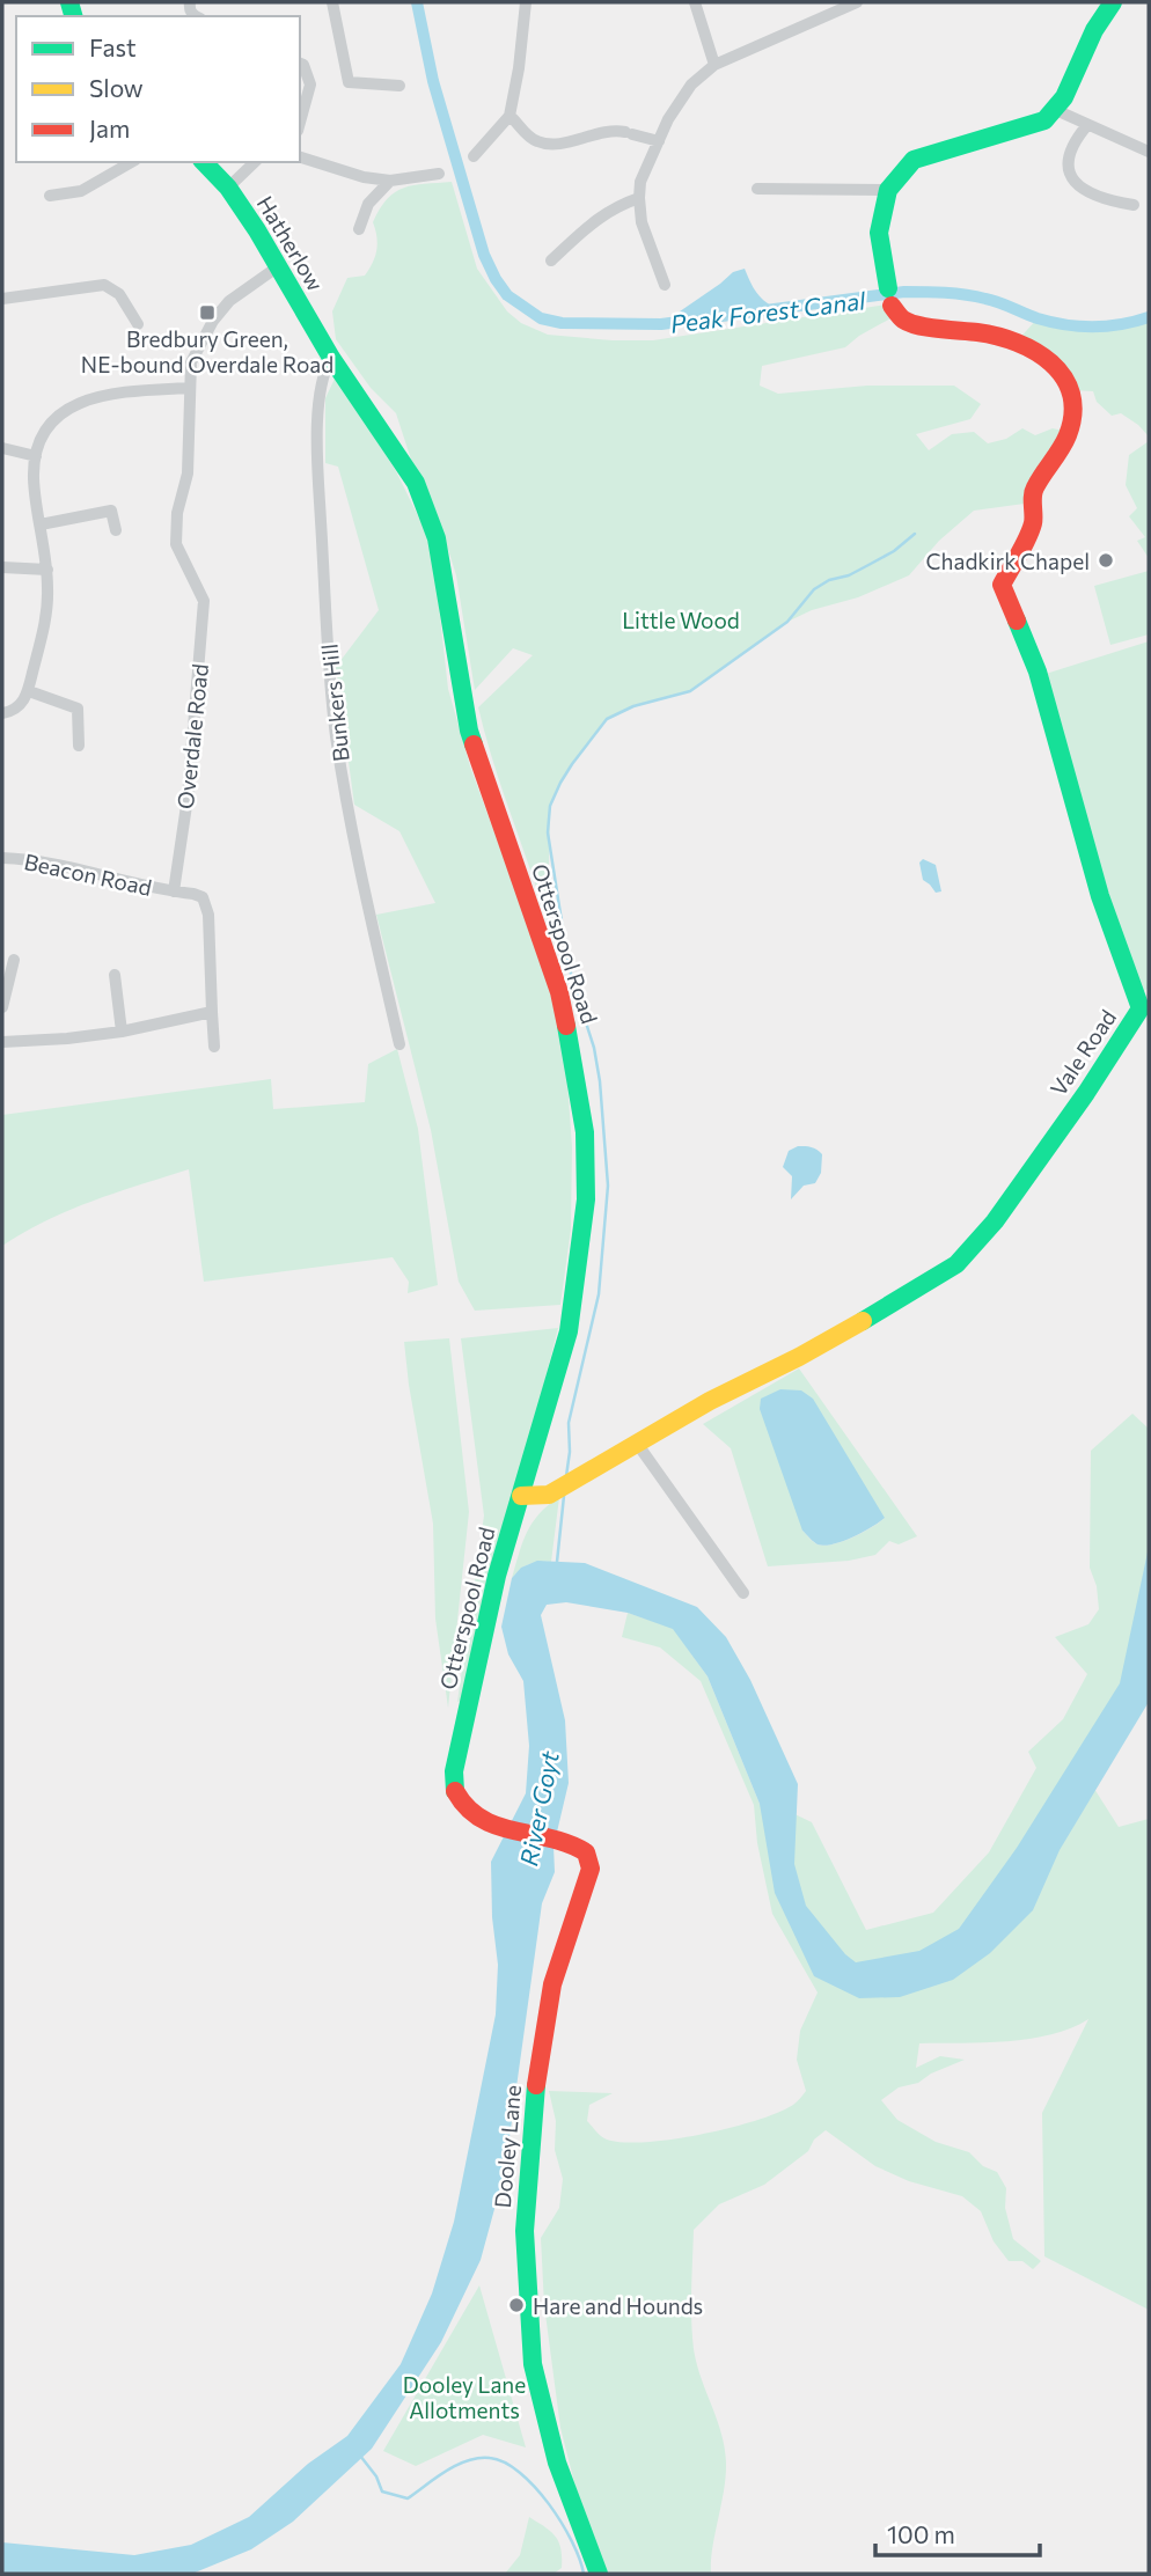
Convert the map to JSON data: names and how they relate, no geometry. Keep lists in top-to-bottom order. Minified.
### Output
{"streets":{"main road":["Hatherlow","Otterspool Road","Vale Road","Dooley Lane"],"street":["Bunkers Hill","Overdale Road","Beacon Road"]},"crossings":[["Hatherlow","Bunkers Hill"],["Hatherlow","Overdale Road"],["Hatherlow","Otterspool Road"],["Bunkers Hill","Otterspool Road"],["Overdale Road","Beacon Road"],["Otterspool Road","Vale Road"],["Otterspool Road","Dooley Lane"]],"water":["Peak Forest Canal","River Goyt"],"parks":["Little Wood","Dooley Lane Allotments"],"places":{"transit":["Bredbury Green, NE-bound Overdale Road"],"other":["Chadkirk Chapel","Hare and Hounds"]},"legend":["Fast","Slow","Jam"],"scale_bar":"100 m"}
